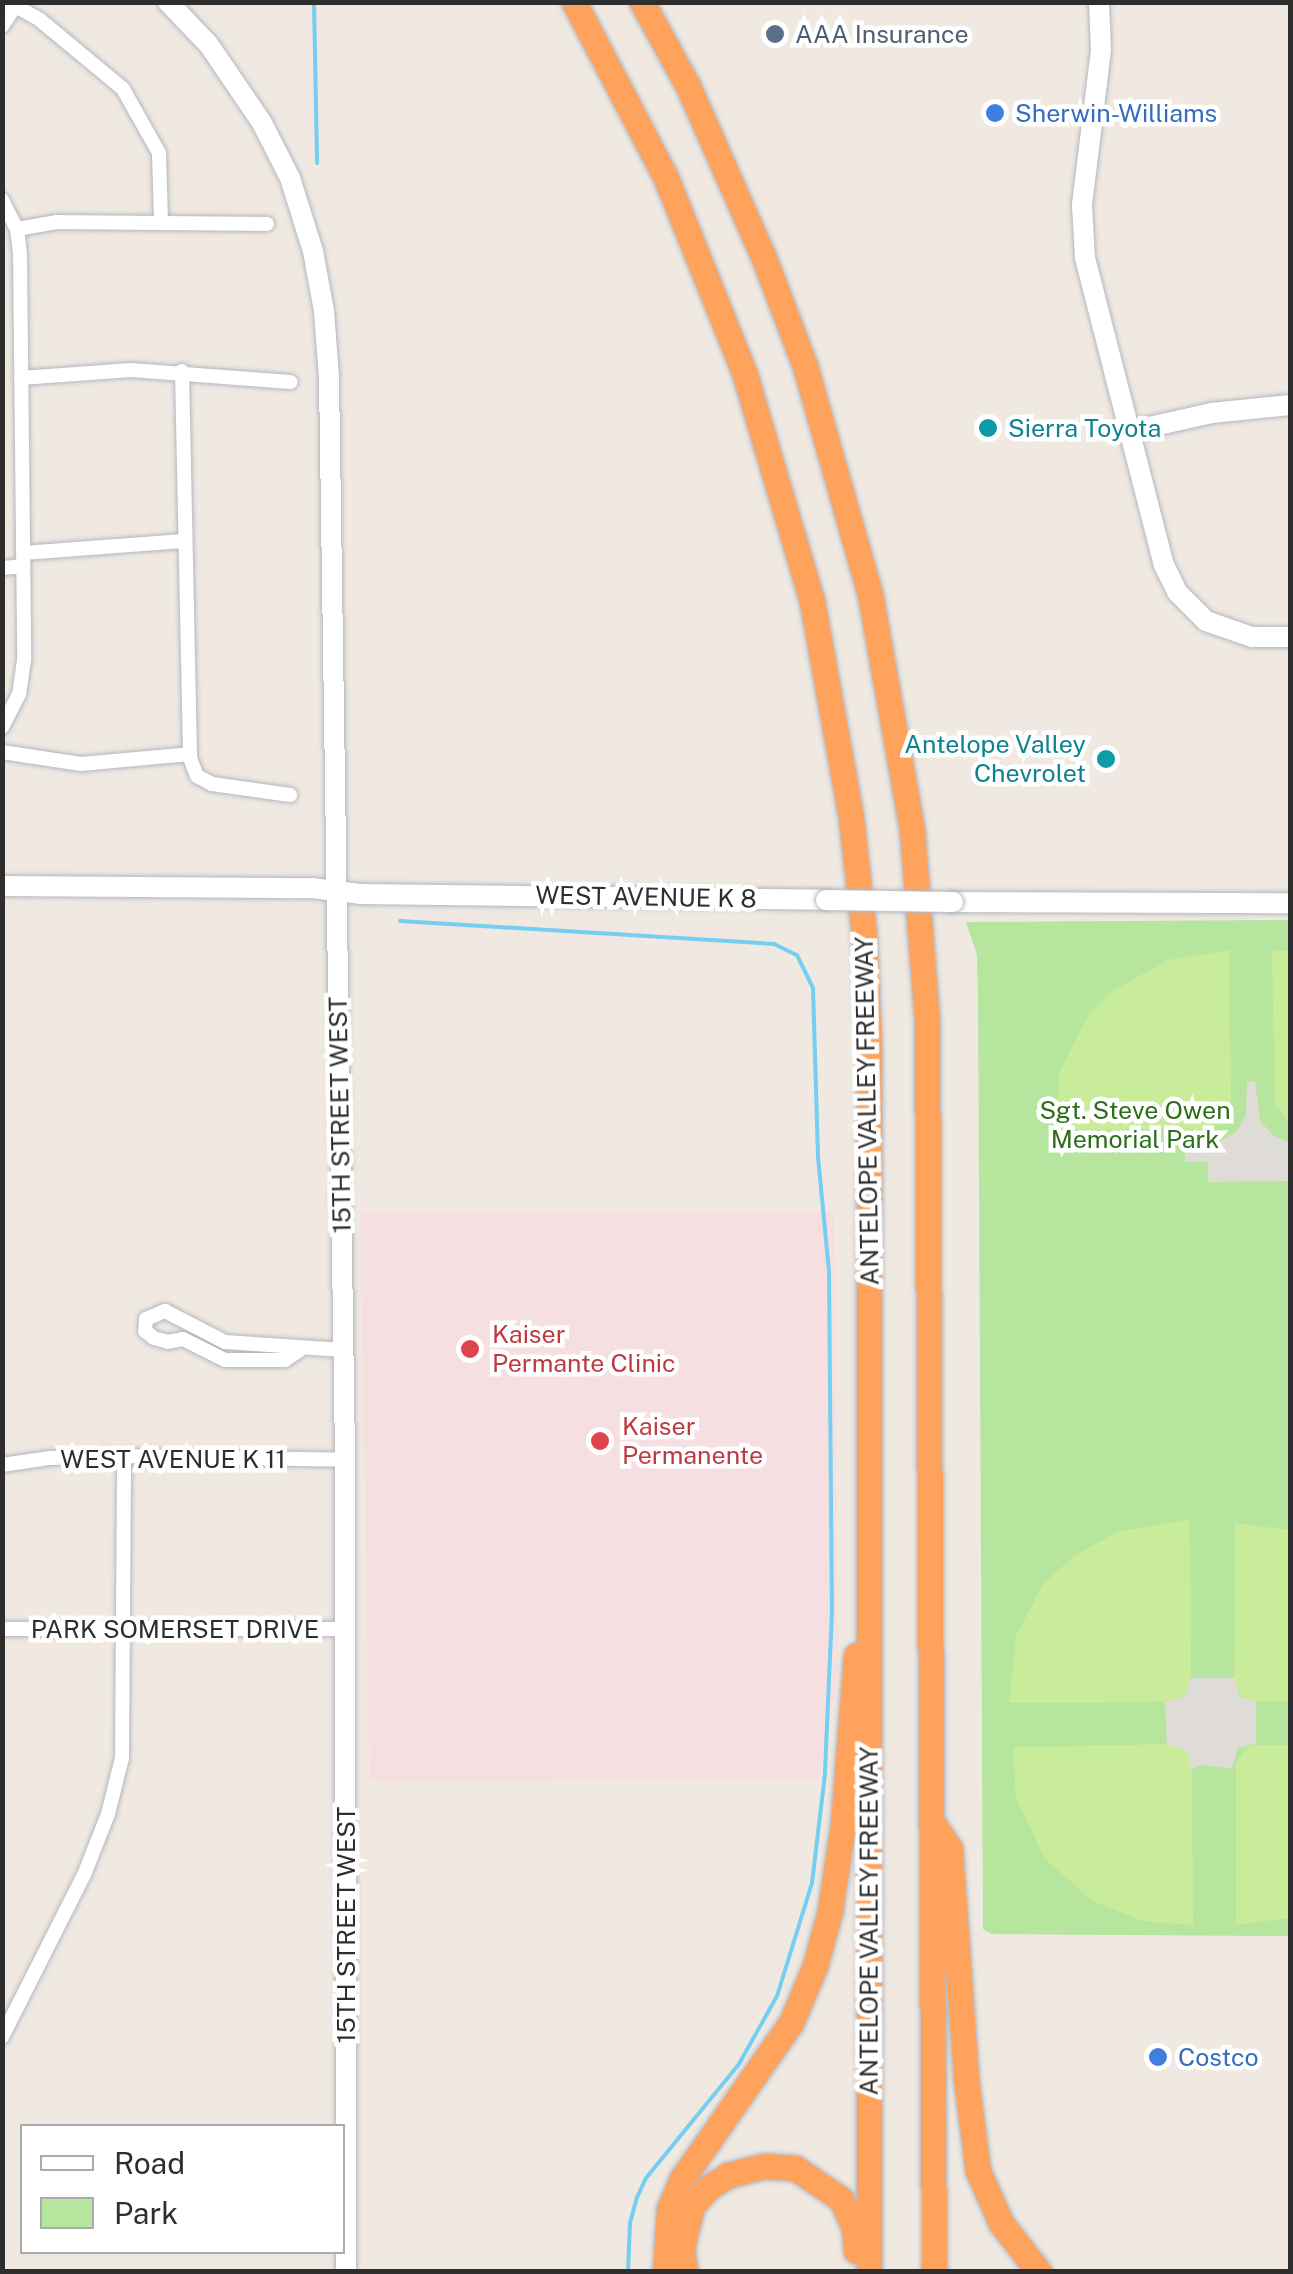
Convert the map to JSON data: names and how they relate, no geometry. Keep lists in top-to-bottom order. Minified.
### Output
{"streets":{"highway":["ANTELOPE VALLEY FREEWAY"],"street":["WEST AVENUE K 8","15TH STREET WEST","WEST AVENUE K 11","PARK SOMERSET DRIVE"]},"crossings":[["WEST AVENUE K 8","15TH STREET WEST"],["15TH STREET WEST","WEST AVENUE K 11"],["15TH STREET WEST","PARK SOMERSET DRIVE"]],"parks":["Sgt. Steve Owen Memorial Park"],"places":["AAA Insurance","Sherwin-Williams","Sierra Toyota","Antelope Valley Chevrolet","Kaiser Permante Clinic","Kaiser Permanente","Costco"],"legend":["Road","Park"]}
